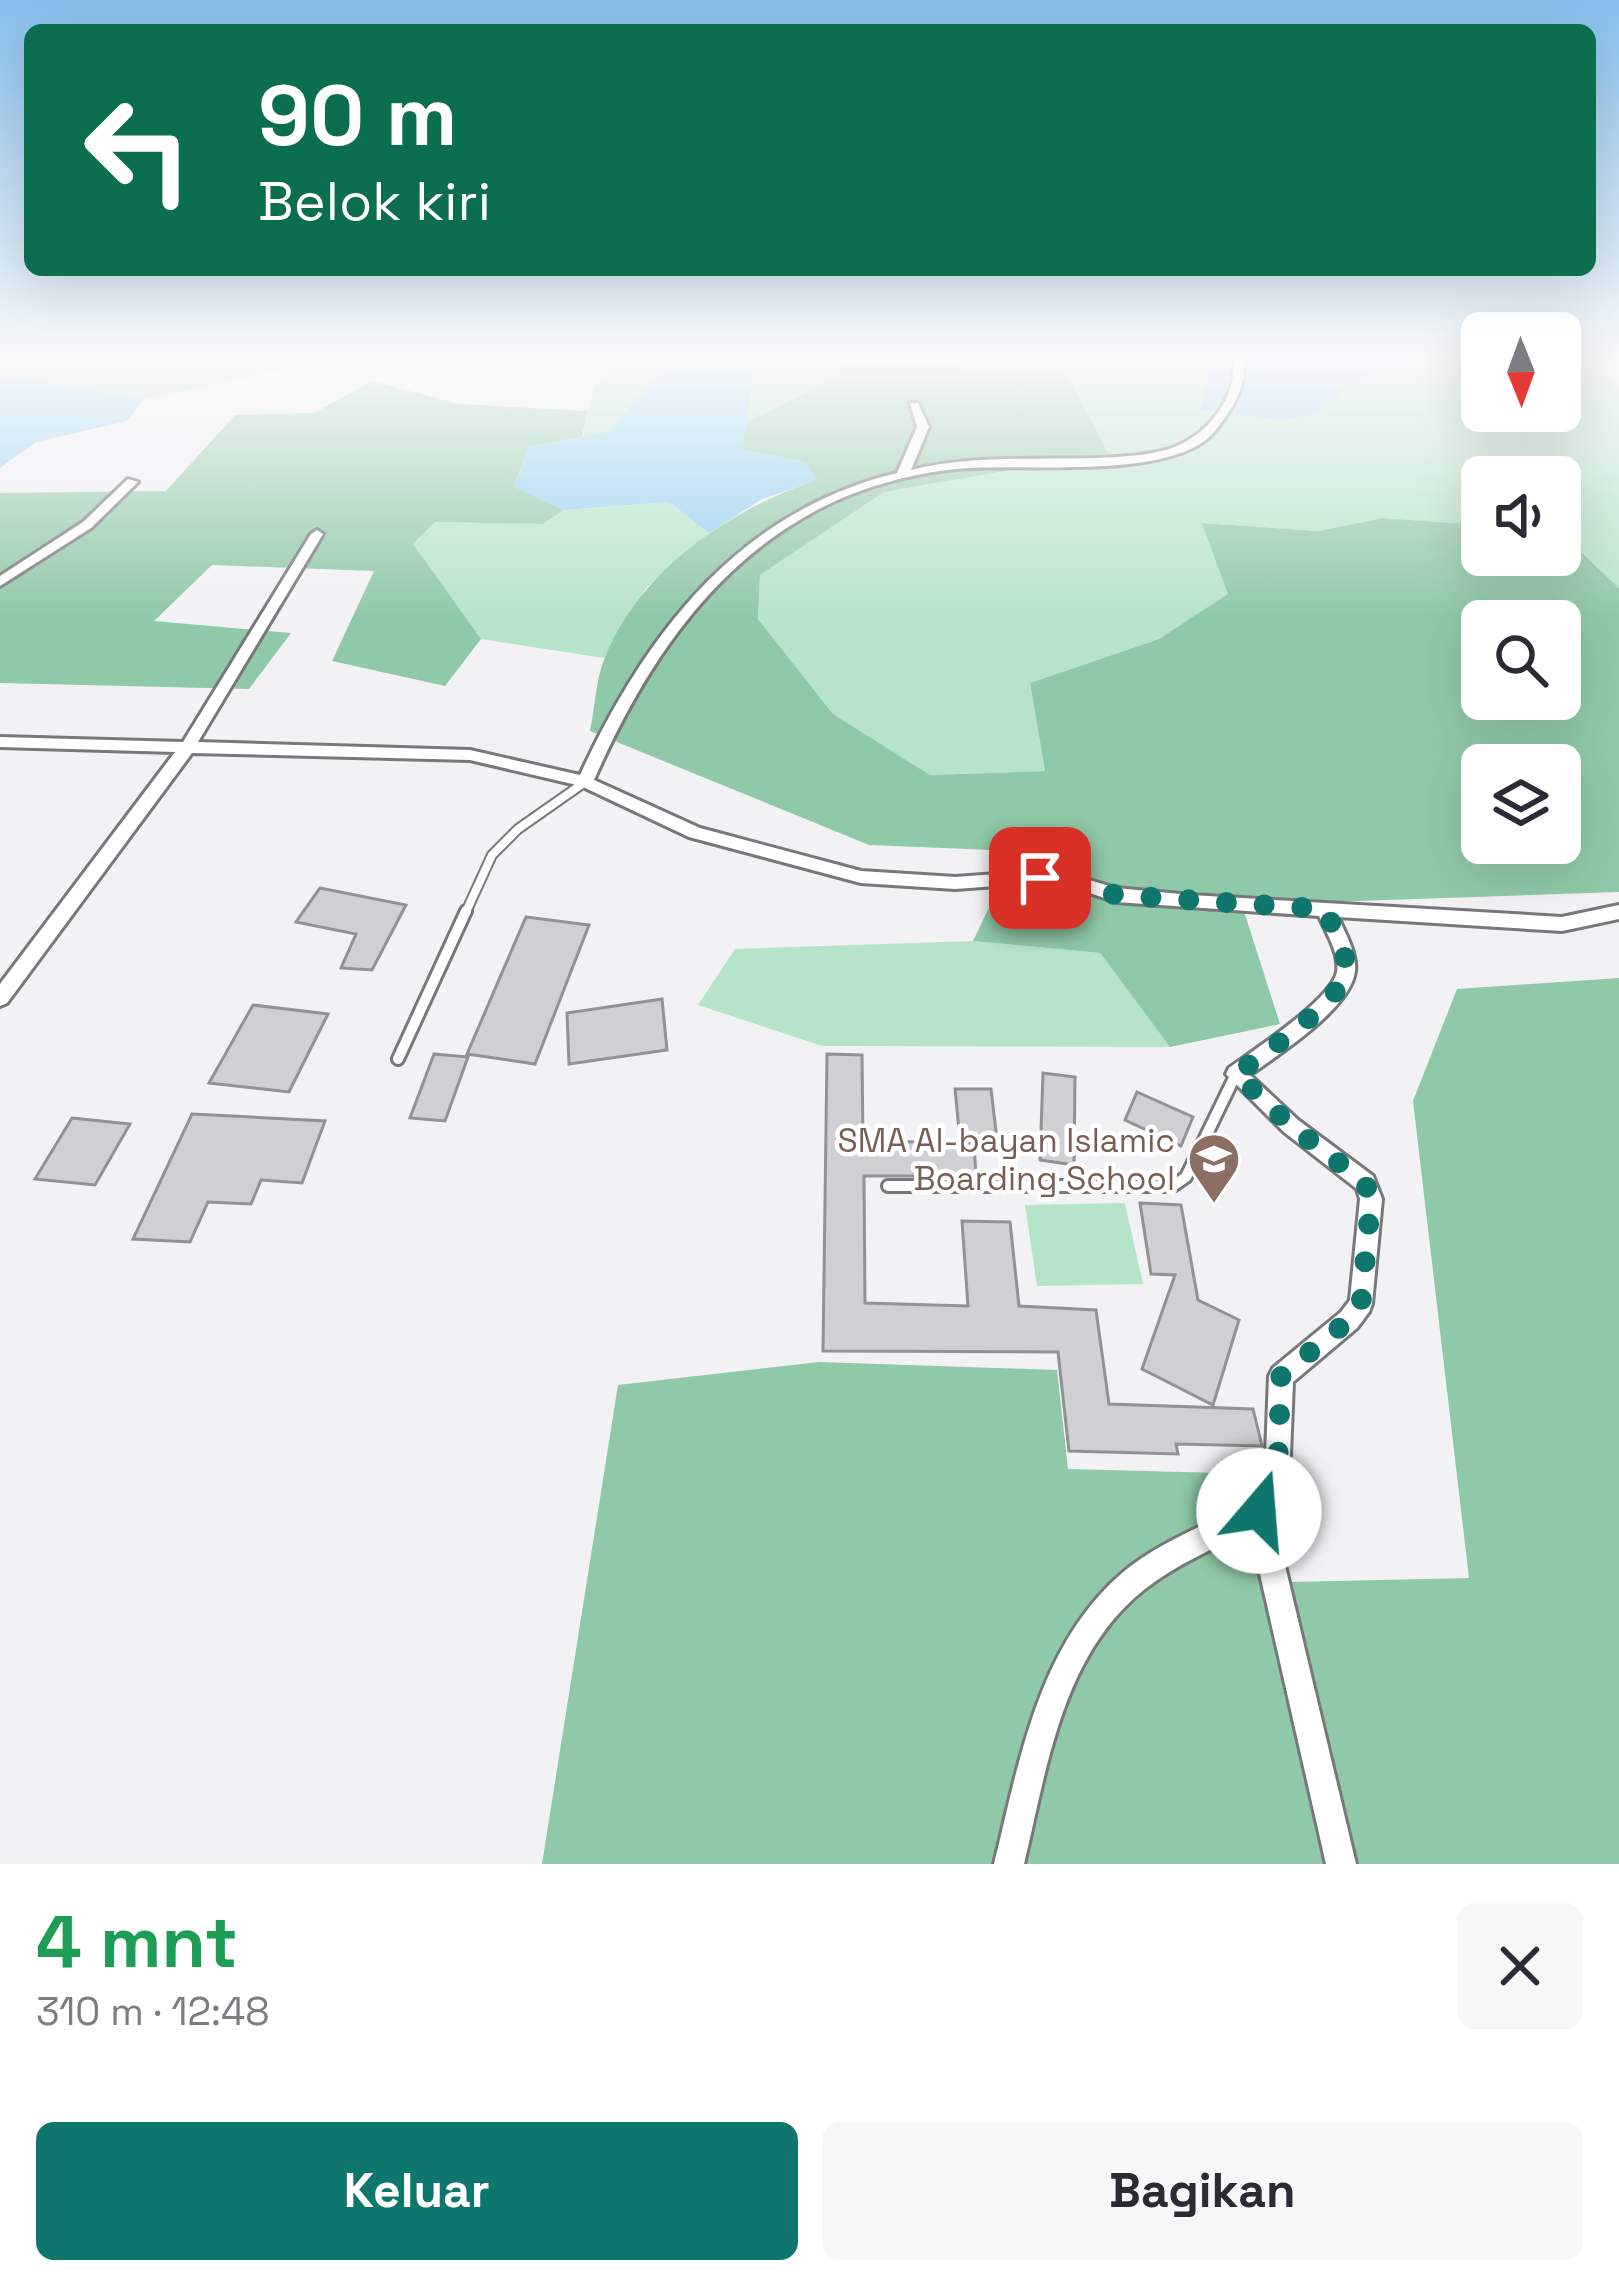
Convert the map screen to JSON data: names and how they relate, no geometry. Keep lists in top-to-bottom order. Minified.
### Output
{"places":{"school or university":["SMA Al-bayan Islamic Boarding School"]},"north":"bottom","page":{"turn":["90 m","Belok kiri"],"heading":["4 mnt","310 m · 12:48"],"buttons":["Keluar","Bagikan"]}}
